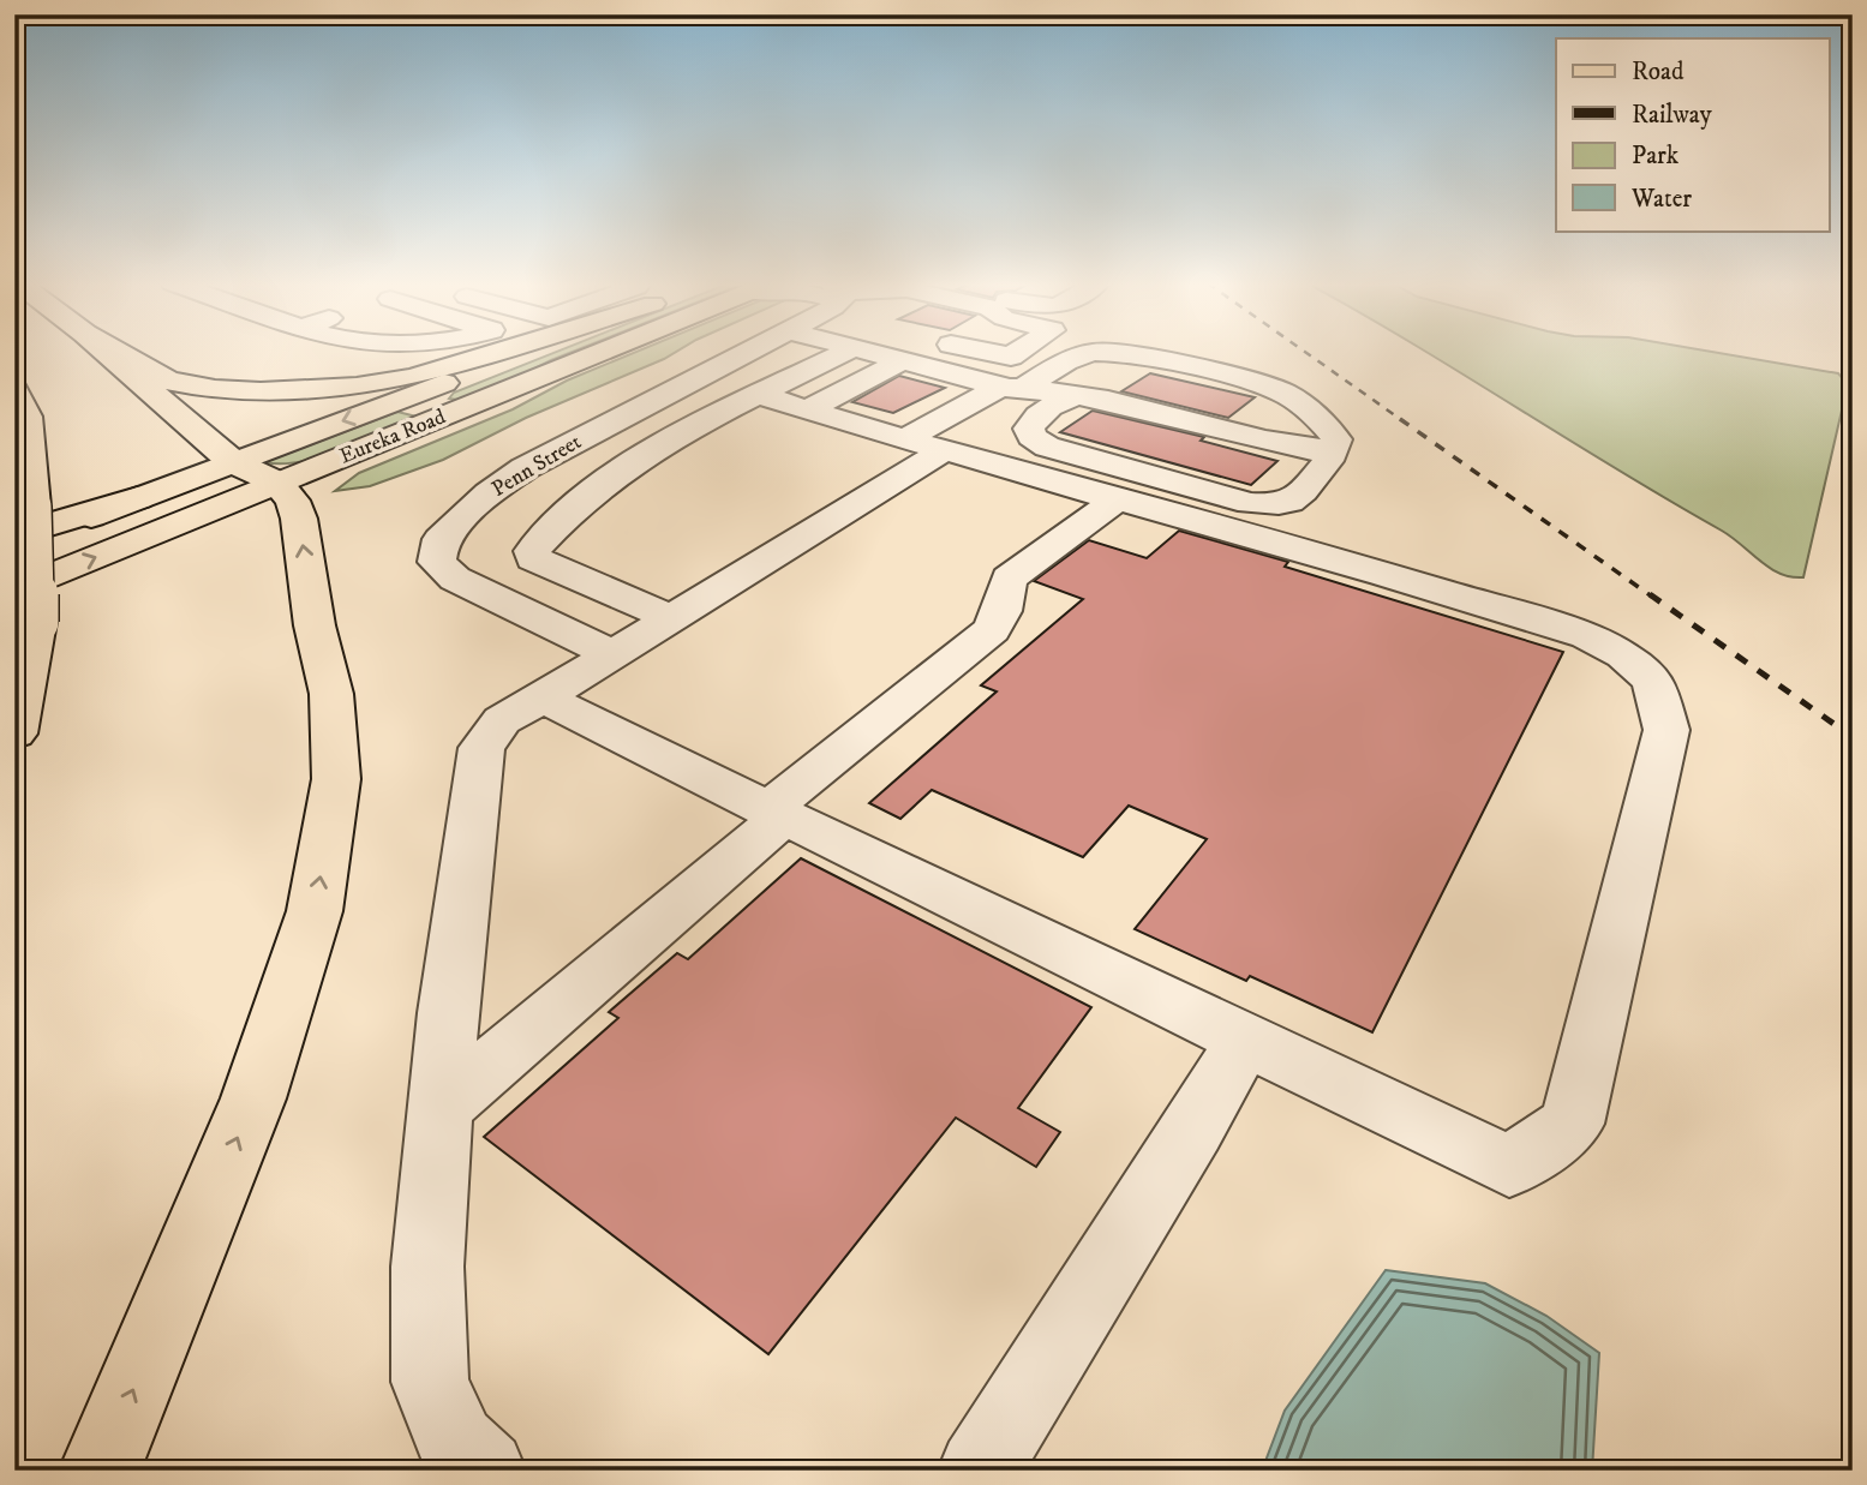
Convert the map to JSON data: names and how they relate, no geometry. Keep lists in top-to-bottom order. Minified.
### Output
{"streets":{"main road":["Eureka Road"],"street":["Penn Street"]},"legend":["Road","Railway","Park","Water"]}
